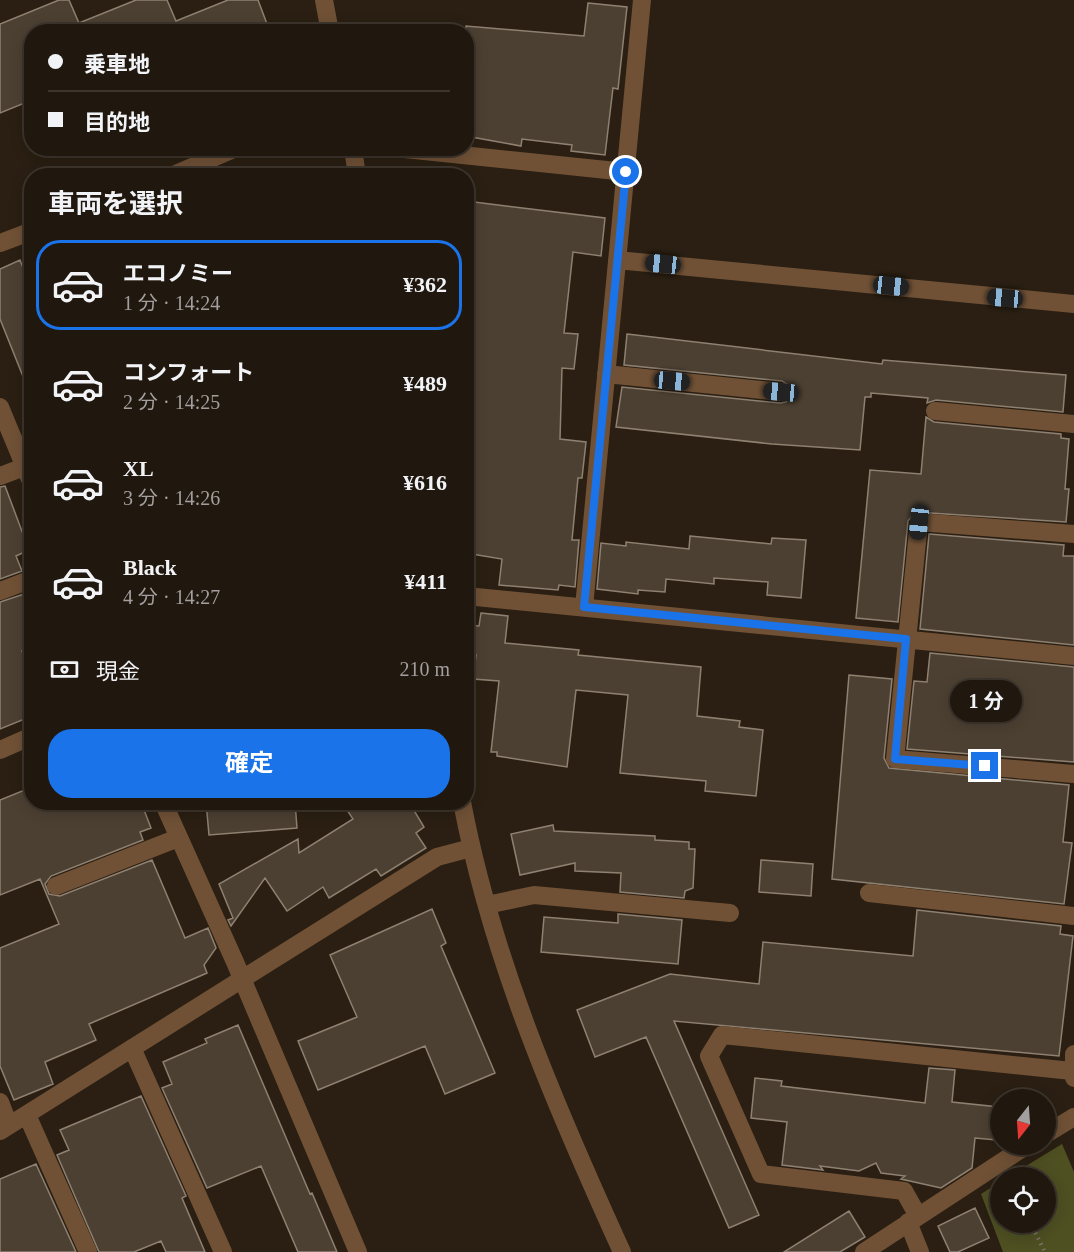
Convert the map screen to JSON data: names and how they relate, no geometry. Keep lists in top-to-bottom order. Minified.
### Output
{"north":"bottom","page":{"banner":["乗車地","目的地"],"heading":"車両を選択","list":[{"name":"エコノミー","note":"1 分 · 14:24","value":"¥362"},{"name":"コンフォート","note":"2 分 · 14:25","value":"¥489"},{"name":"XL","note":"3 分 · 14:26","value":"¥616"},{"name":"Black","note":"4 分 · 14:27","value":"¥411"}],"pay":["現金","210 m"],"bubble":"1 分","buttons":"確定"}}
